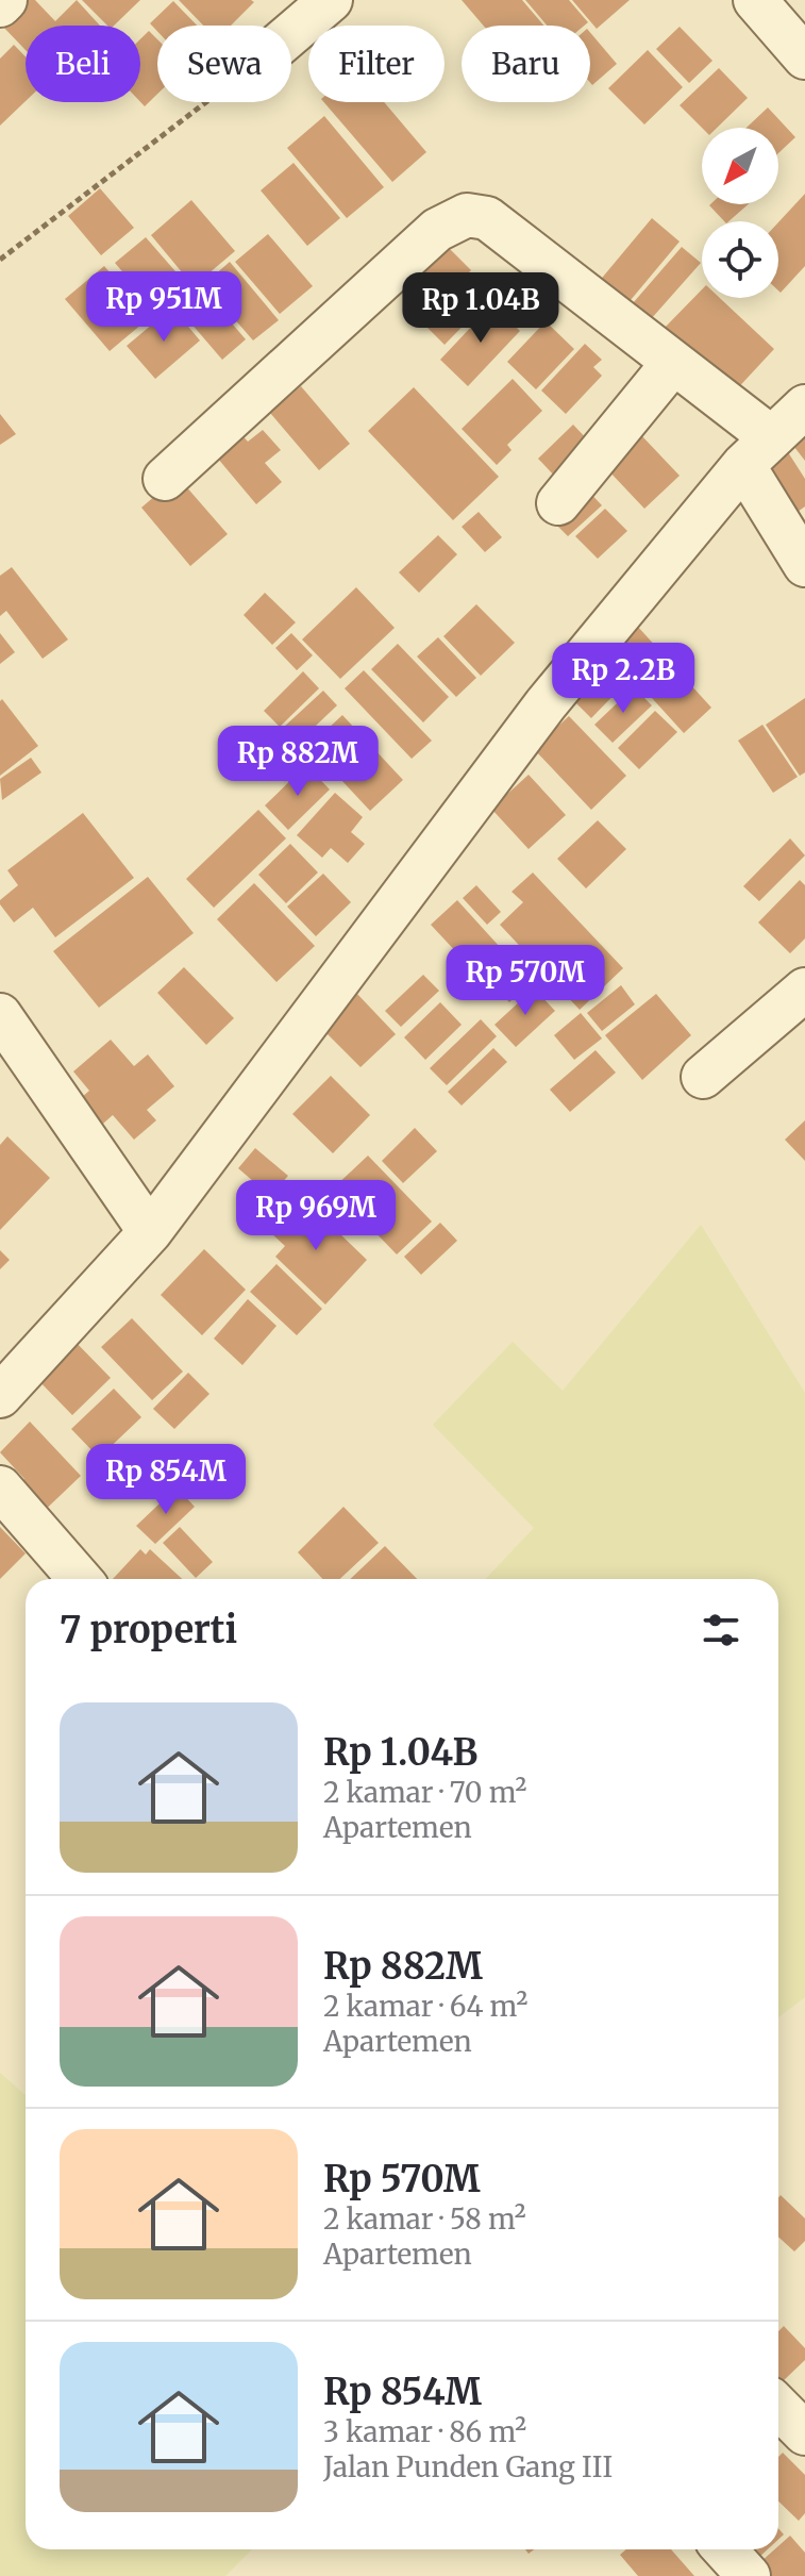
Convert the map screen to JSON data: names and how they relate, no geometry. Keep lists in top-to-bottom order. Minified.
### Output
{"north":"bottom left","page":{"chip":["Beli","Sewa","Filter","Baru"],"price":["Rp 951M","Rp 1.04B","Rp 2.2B","Rp 882M","Rp 570M","Rp 969M","Rp 854M"],"heading":"7 properti","list":[{"name":"Rp 1.04B","note":"2 kamar · 70 m² · Apartemen"},{"name":"Rp 882M","note":"2 kamar · 64 m² · Apartemen"},{"name":"Rp 570M","note":"2 kamar · 58 m² · Apartemen"},{"name":"Rp 854M","note":"3 kamar · 86 m² · Jalan Punden Gang III"}]}}
